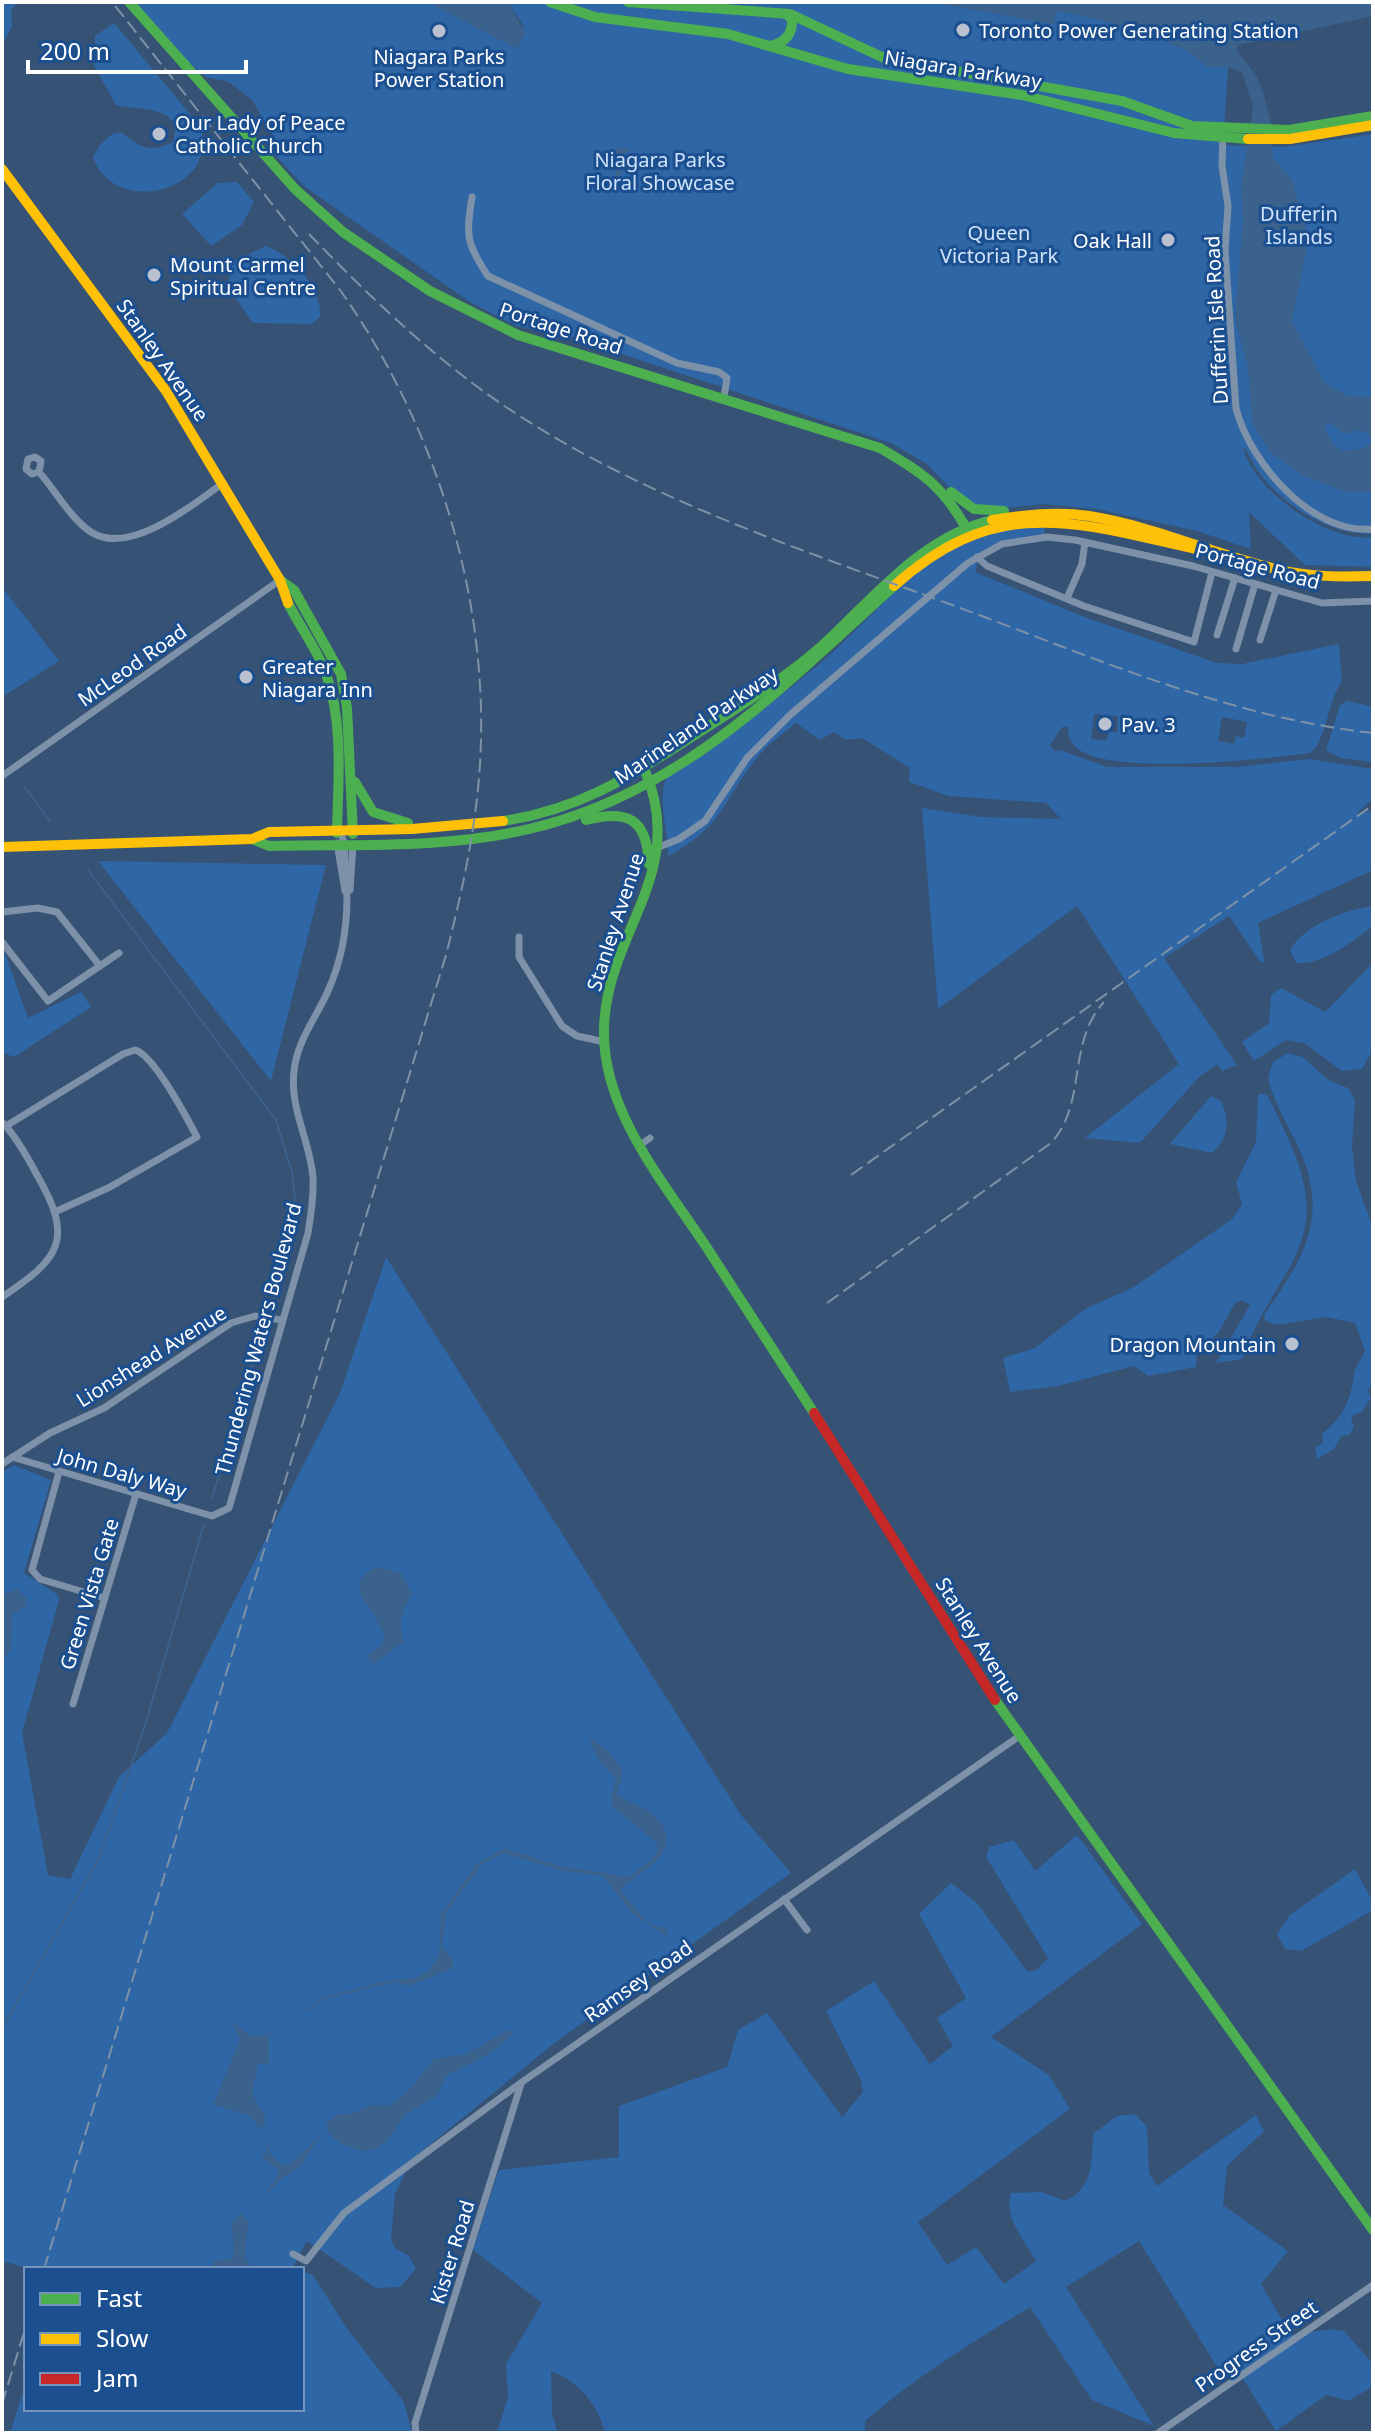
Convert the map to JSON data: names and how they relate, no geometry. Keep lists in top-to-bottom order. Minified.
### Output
{"streets":{"main road":["Niagara Parkway","Portage Road","Stanley Avenue","Marineland Parkway"],"street":["Dufferin Isle Road","McLeod Road","Thundering Waters Boulevard","Lionshead Avenue","John Daly Way","Green Vista Gate","Ramsey Road","Kister Road","Progress Street"]},"crossings":[["Niagara Parkway","Dufferin Isle Road"],["Portage Road","Marineland Parkway"],["Stanley Avenue","McLeod Road"],["Stanley Avenue","Marineland Parkway"],["Stanley Avenue","Thundering Waters Boulevard"],["Stanley Avenue","Ramsey Road"],["Marineland Parkway","Thundering Waters Boulevard"],["Thundering Waters Boulevard","Lionshead Avenue"],["Thundering Waters Boulevard","John Daly Way"],["Lionshead Avenue","John Daly Way"],["John Daly Way","Green Vista Gate"],["Ramsey Road","Kister Road"]],"parks":["Niagara Parks Floral Showcase","Dufferin Islands","Queen Victoria Park"],"places":["Toronto Power Generating Station","Niagara Parks Power Station","Our Lady of Peace Catholic Church","Oak Hall","Mount Carmel Spiritual Centre","Greater Niagara Inn","Pav. 3","Dragon Mountain"],"legend":["Fast","Slow","Jam"],"scale_bar":"200 m"}
